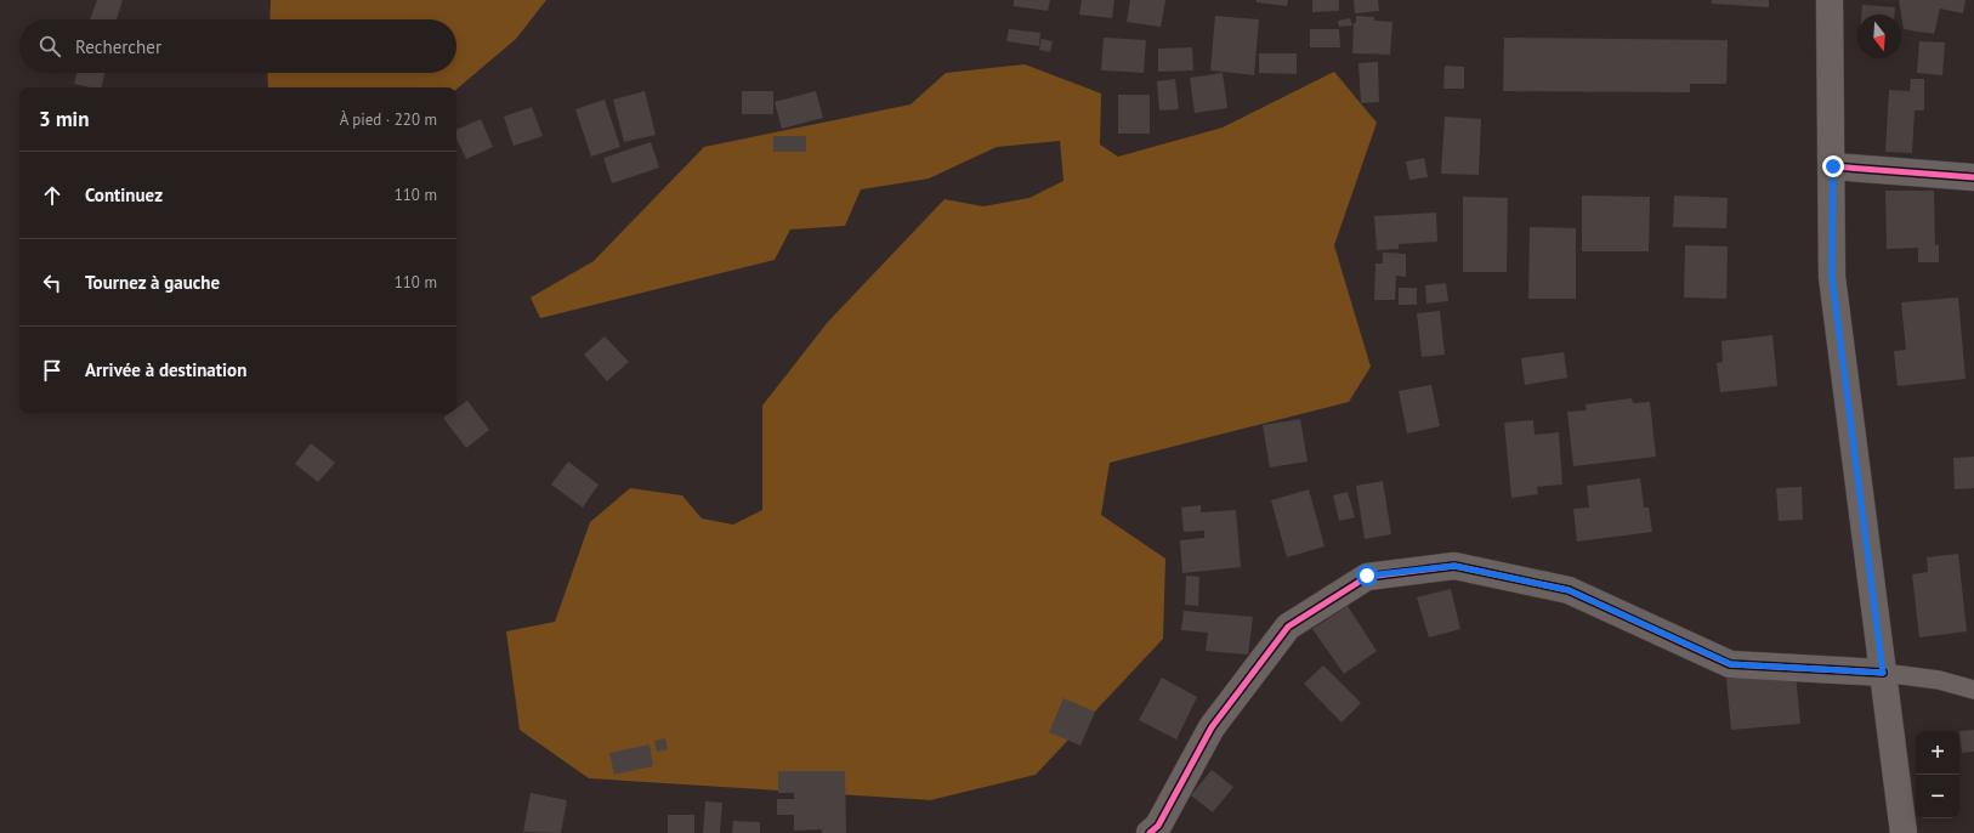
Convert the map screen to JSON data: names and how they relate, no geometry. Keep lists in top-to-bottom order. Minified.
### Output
{"north":"bottom","page":{"search":"Rechercher","heading":["3 min","À pied · 220 m"],"list":[["Continuez","110 m"],["Tournez à gauche","110 m"],"Arrivée à destination"],"map_buttons":["+","−"]}}
